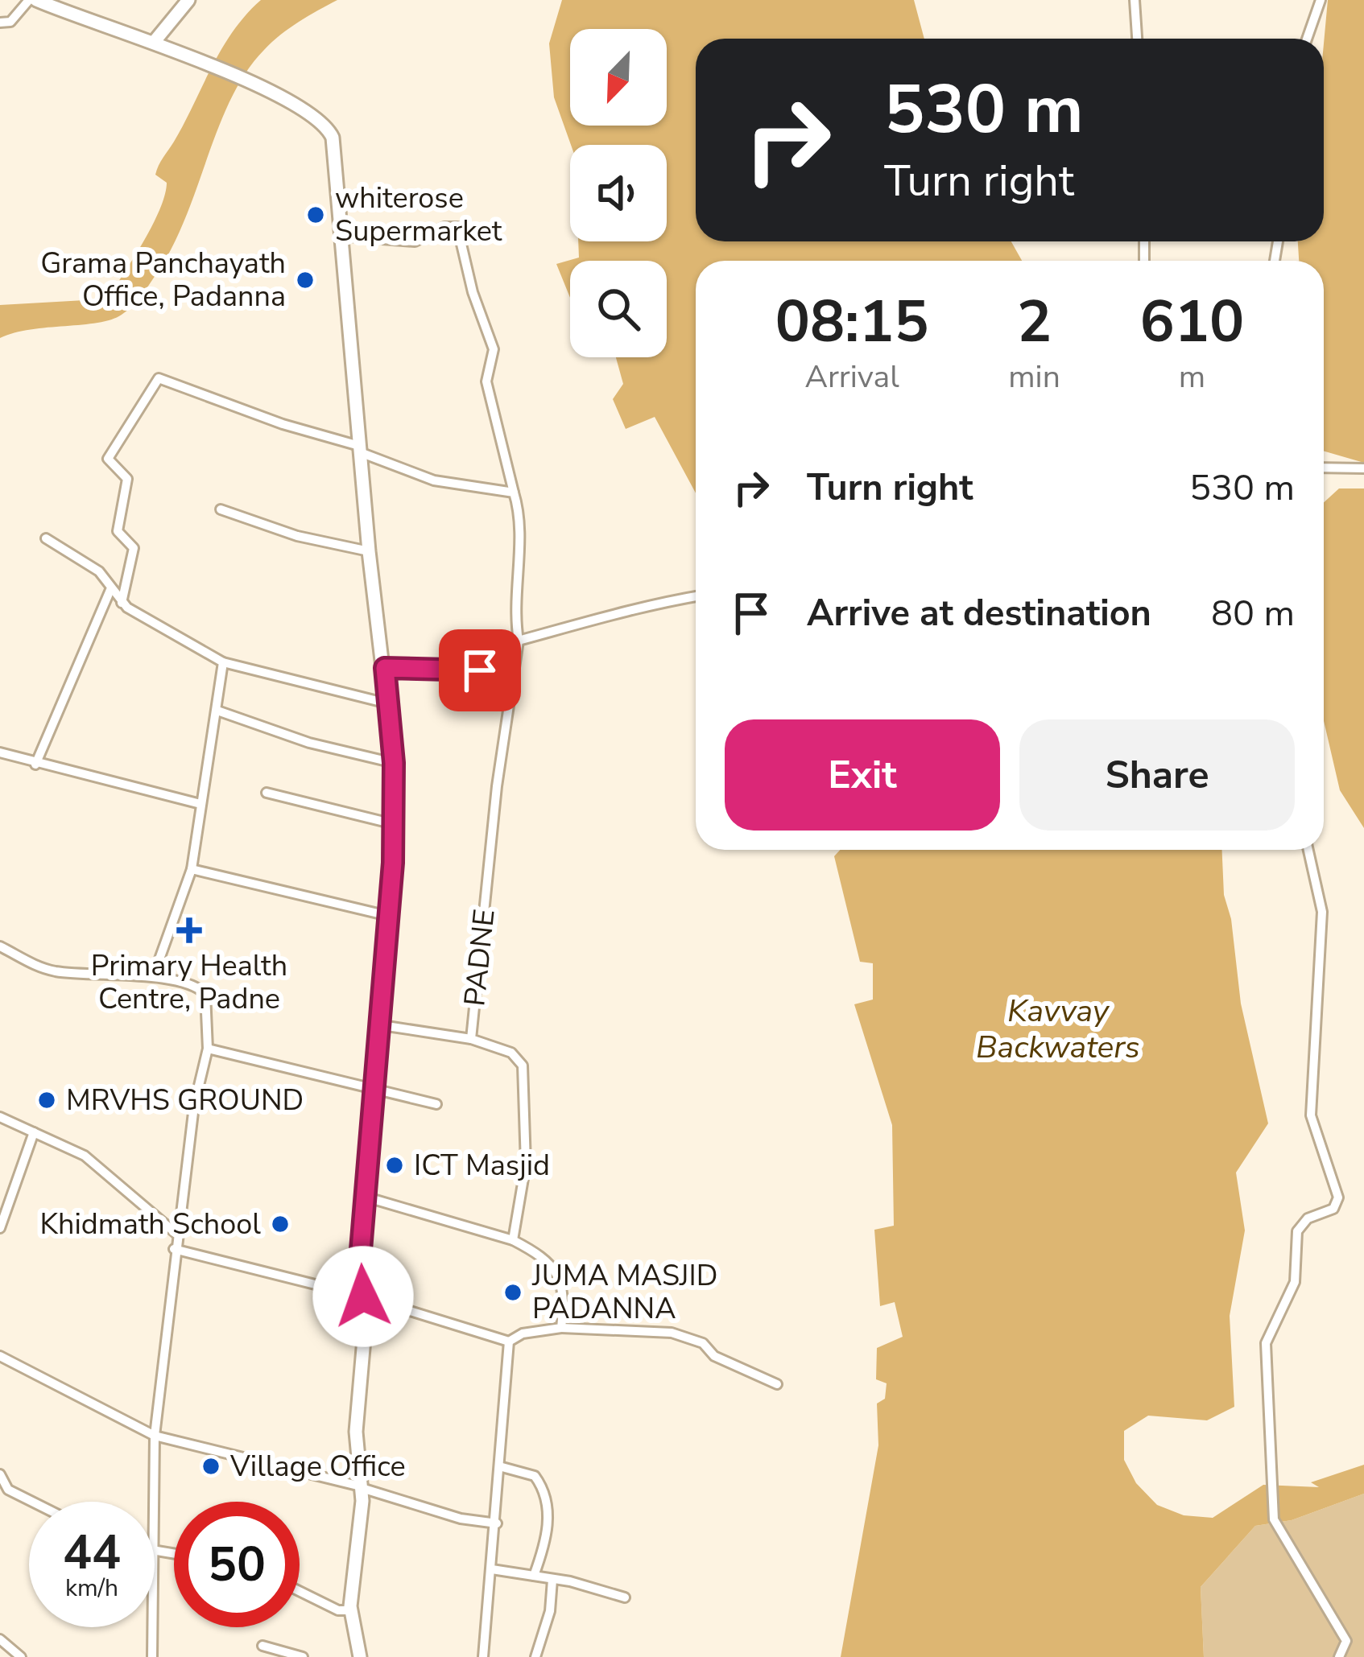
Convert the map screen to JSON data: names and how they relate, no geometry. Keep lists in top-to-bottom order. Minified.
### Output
{"streets":{"street":["PADNE"]},"water":["Kavvay Backwaters"],"places":{"other":["whiterose Supermarket","Grama Panchayath Office, Padanna","MRVHS GROUND","ICT Masjid","Khidmath School","JUMA MASJID PADANNA","Village Office"],"health":["Primary Health Centre, Padne"]},"north":"bottom left","page":{"turn":["530 m","Turn right"],"eta":["08:15","Arrival","2","min","610","m"],"list":[{"name":"Turn right","value":"530 m"},{"name":"Arrive at destination","value":"80 m"}],"buttons":["Exit","Share"],"speed":"44 km/h","limit":"50"}}
